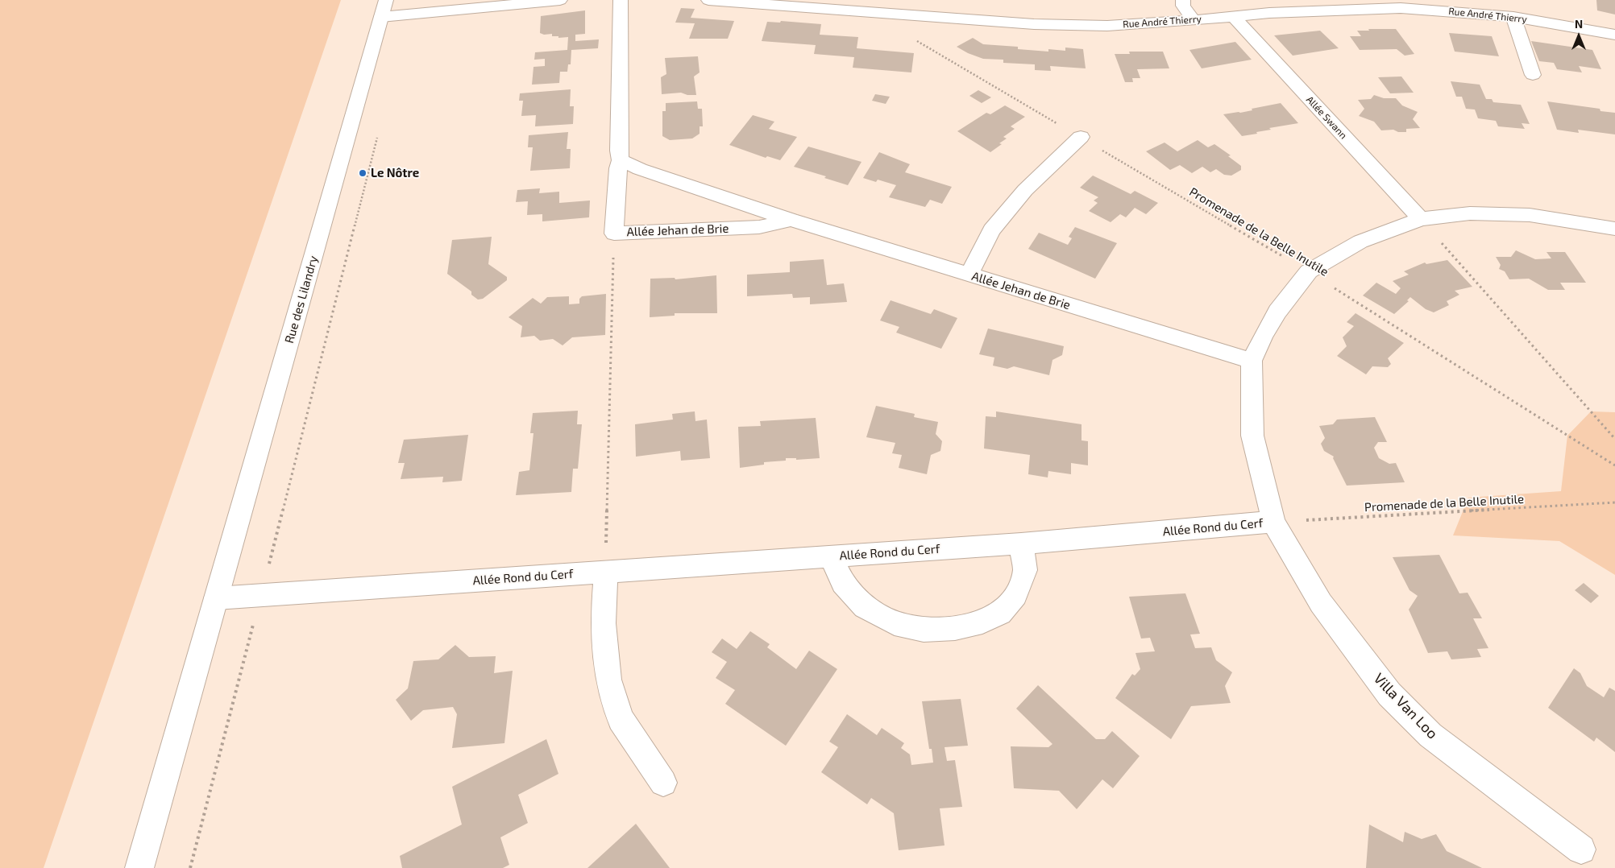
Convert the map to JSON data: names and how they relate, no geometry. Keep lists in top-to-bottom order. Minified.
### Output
{"streets":{"street":["Rue André Thierry","Allée Swann","Allée Jehan de Brie","Rue des Lilandry","Allée Rond du Cerf","Villa Van Loo"],"path":["Promenade de la Belle Inutile"]},"crossings":[["Rue André Thierry","Allée Swann"],["Rue André Thierry","Promenade de la Belle Inutile"],["Allée Swann","Allée Rond du Cerf"],["Allée Jehan de Brie","Allée Rond du Cerf"],["Promenade de la Belle Inutile","Allée Rond du Cerf"],["Promenade de la Belle Inutile","Villa Van Loo"],["Rue des Lilandry","Allée Rond du Cerf"],["Allée Rond du Cerf","Villa Van Loo"]],"places":["Le Nôtre"],"north":"top"}
